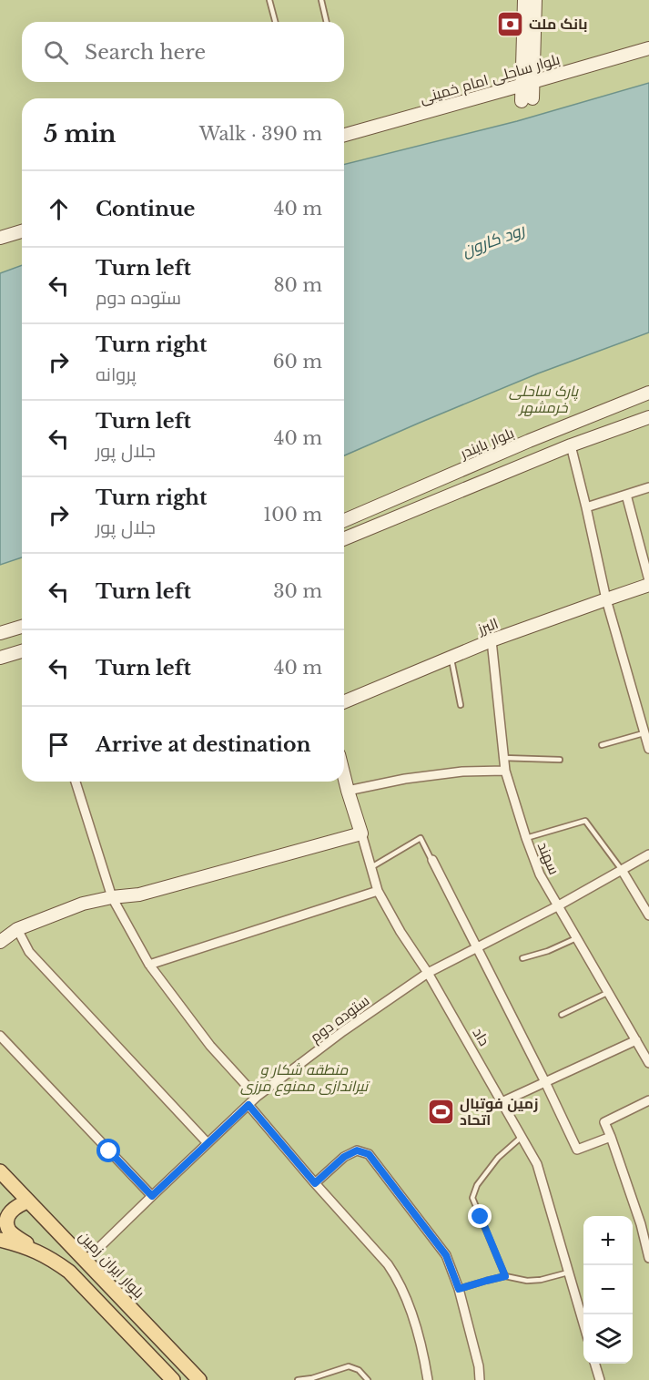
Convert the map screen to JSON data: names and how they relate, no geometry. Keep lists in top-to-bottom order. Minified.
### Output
{"streets":{"main road":["بلوار ایران زمین"],"street":["بلوار ساحلی امام خمینی","بلوار بایندر","البرز","سهند","ستوده دوم","داد"]},"crossings":[["البرز","سهند"],["سهند","ستوده دوم"],["ستوده دوم","داد"],["ستوده دوم","بلوار ایران زمین"]],"water":["رود کارون"],"parks":["پارک ساحلی خرمشهر","منطقه شکار و تیراندازی ممنوع مرزی"],"places":{"bank":["بانک ملت"],"sports":["زمین فوتبال اتحاد"]},"page":{"search":"Search here","heading":["5 min","Walk · 390 m"],"list":[["Continue","40 m"],["Turn left","ستوده دوم","80 m"],["Turn right","پروانه","60 m"],["Turn left","جلال پور","40 m"],["Turn right","جلال پور","100 m"],["Turn left","30 m"],["Turn left","40 m"],"Arrive at destination"],"map_buttons":["+","−"]}}
